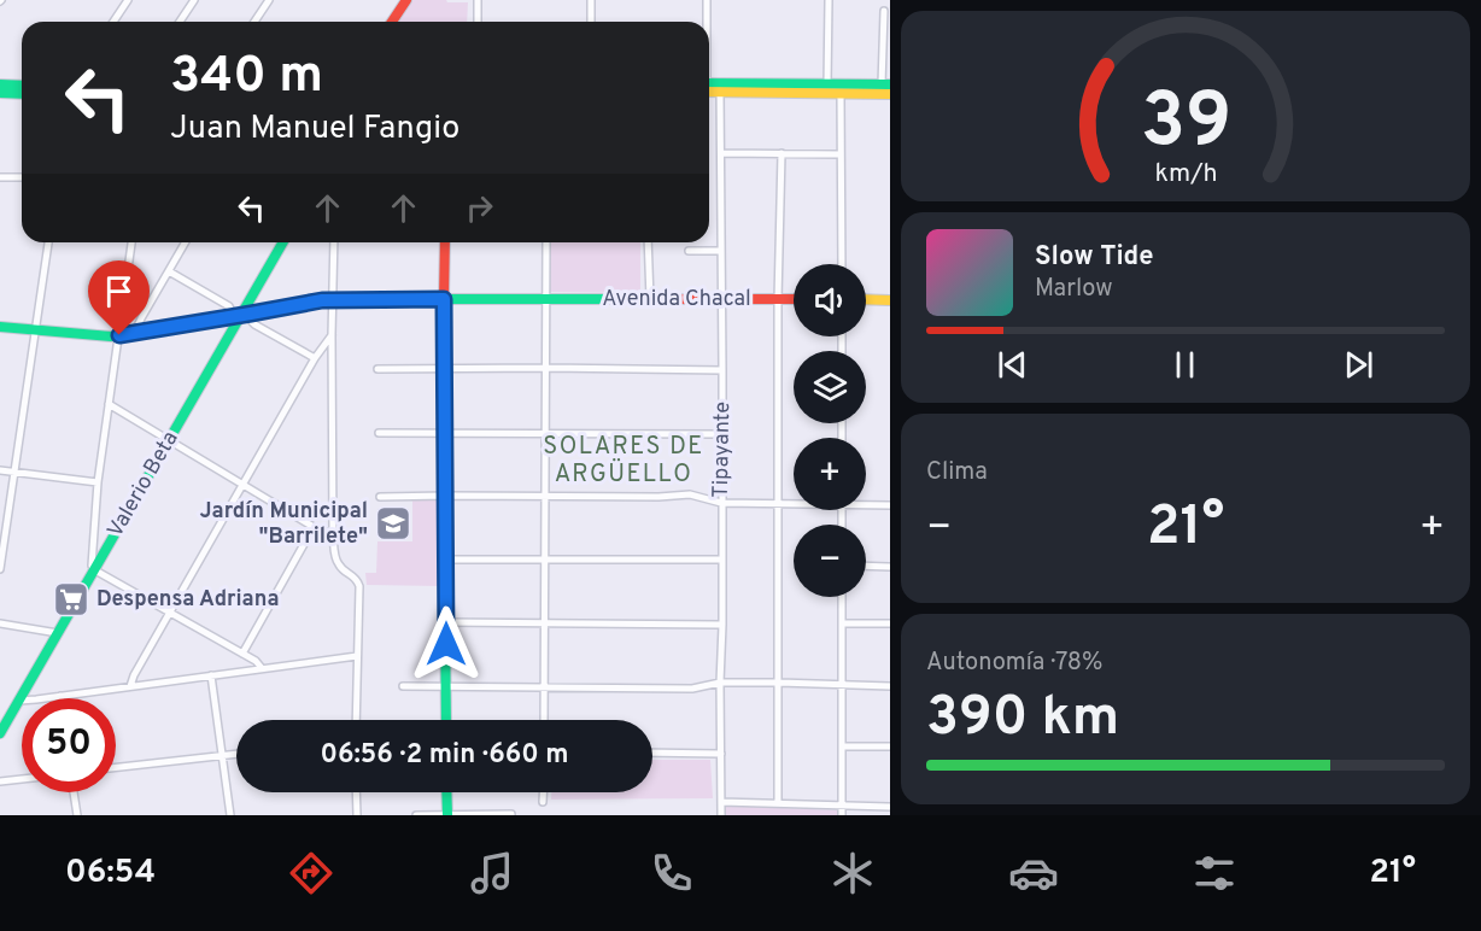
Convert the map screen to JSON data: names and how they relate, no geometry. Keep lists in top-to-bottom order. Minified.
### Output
{"streets":{"main road":["Avenida Chacal","Valerio Beta"],"street":["Tipayante"]},"crossings":[["Avenida Chacal","Tipayante"],["Avenida Chacal","Valerio Beta"]],"districts":["SOLARES DE ARGÜELLO"],"places":{"school or university":["Jardín Municipal \"Barrilete\""],"supermarket":["Despensa Adriana"]},"page":{"turn":["340 m","Juan Manuel Fangio"],"song":["Slow Tide","Marlow"],"map_buttons":["+","−"],"tile":["Clima",["Autonomía · 78%","390 km"]],"heat":["−","21°","+"],"limit":"50","trip":"06:56 · 2 min · 660 m","tabs":["06:54","21°"],"gauge":["39","km/h"]}}
